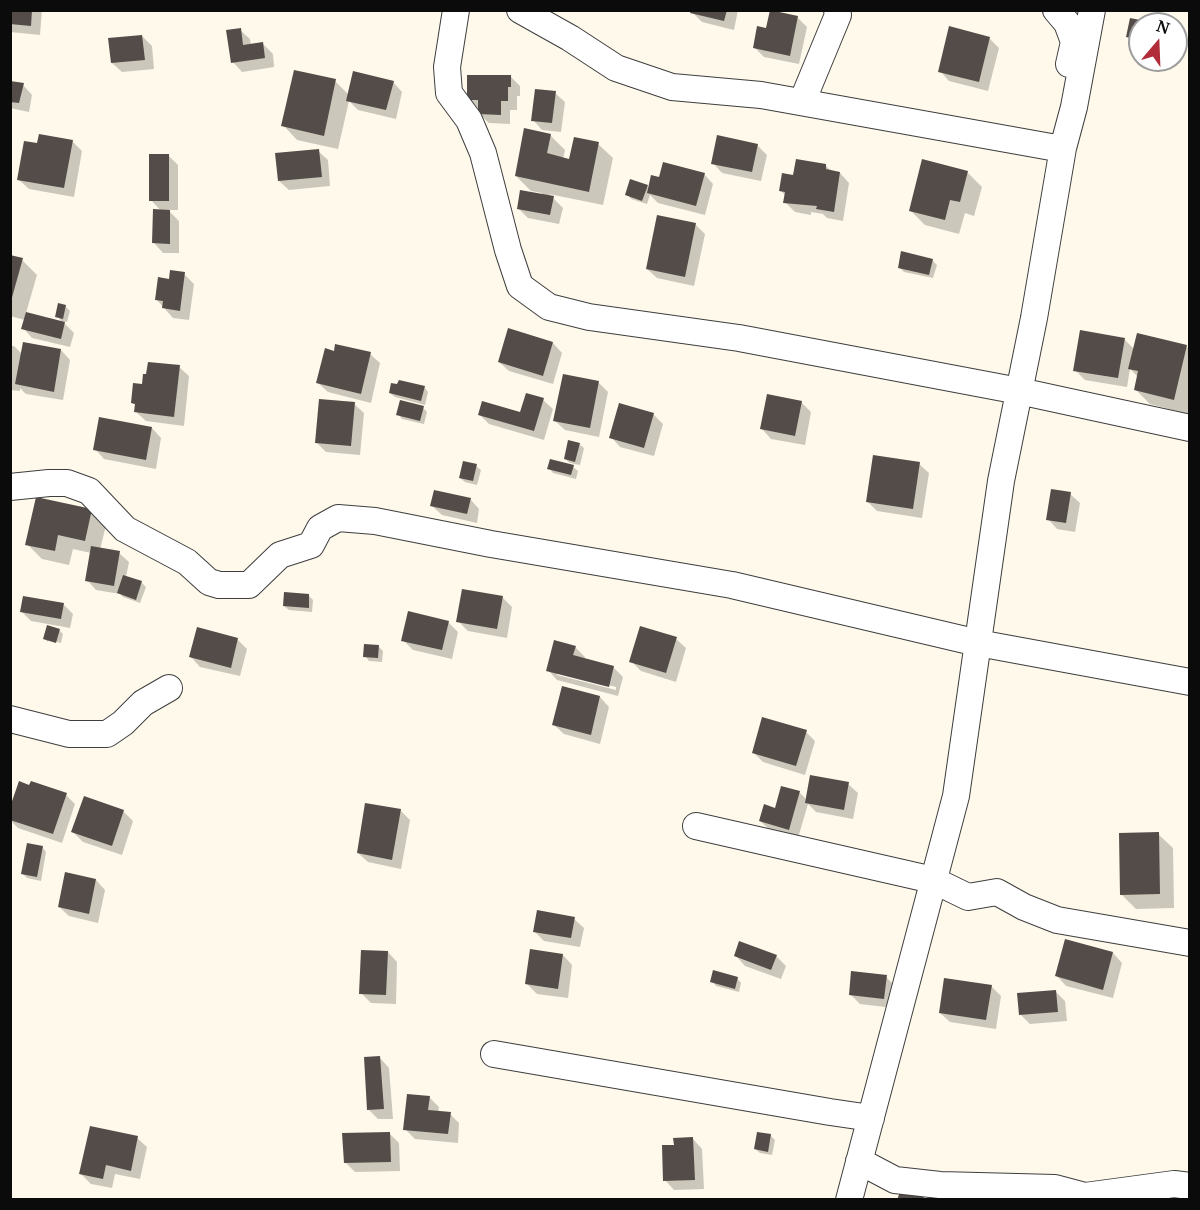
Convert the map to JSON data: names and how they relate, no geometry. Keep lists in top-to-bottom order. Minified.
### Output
{"north":"top"}
